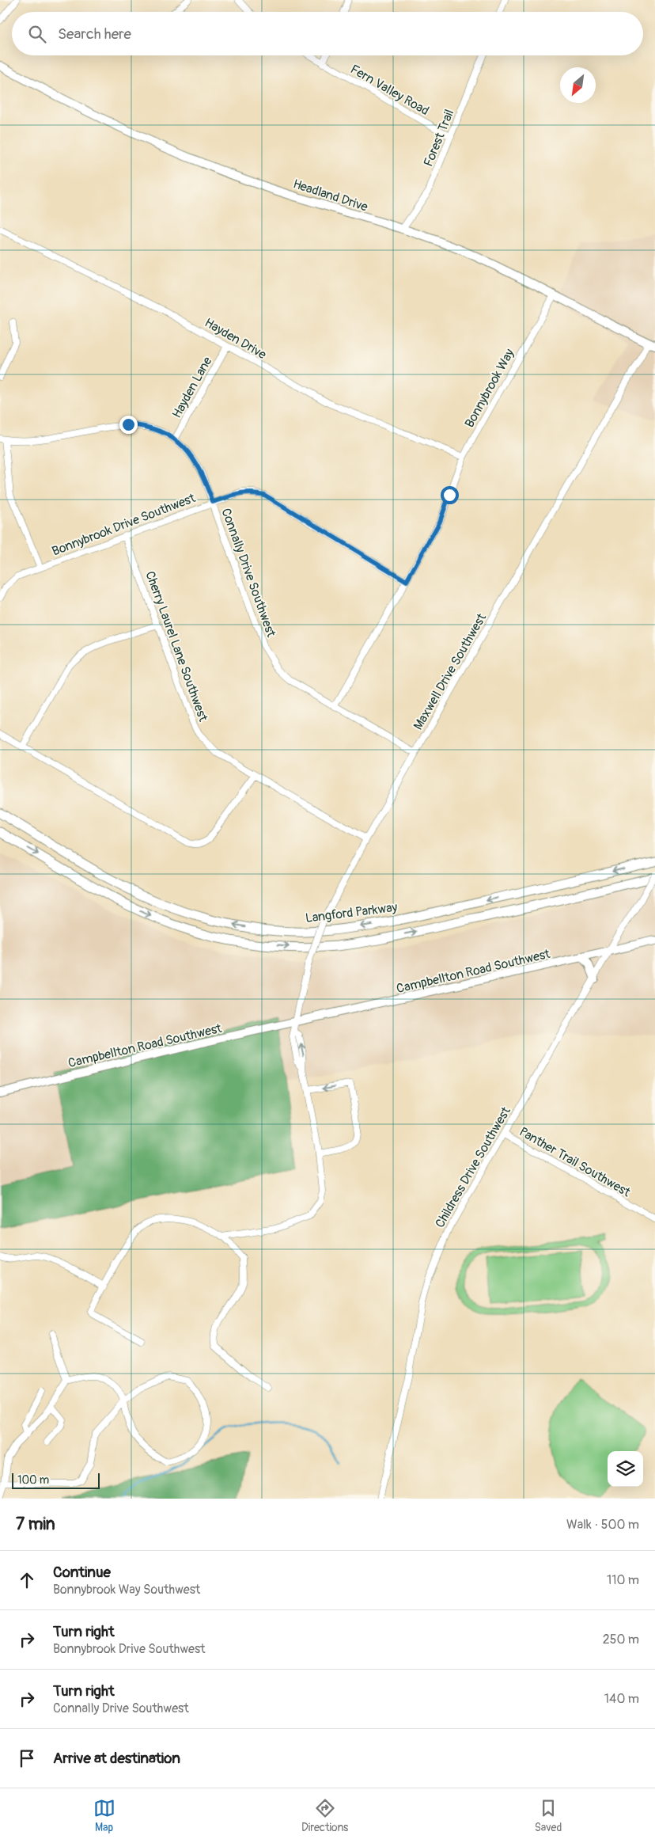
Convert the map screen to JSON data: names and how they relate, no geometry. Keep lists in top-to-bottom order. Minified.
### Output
{"streets":{"highway":["Langford Parkway"],"main road":["Headland Drive","Campbellton Road Southwest"],"street":["Fern Valley Road","Forest Trail","Hayden Drive","Hayden Lane","Bonnybrook Way","Bonnybrook Drive Southwest","Connally Drive Southwest","Cherry Laurel Lane Southwest","Maxwell Drive Southwest","Panther Trail Southwest","Childress Drive Southwest"]},"crossings":[["Fern Valley Road","Forest Trail"],["Forest Trail","Headland Drive"],["Headland Drive","Bonnybrook Way"],["Headland Drive","Maxwell Drive Southwest"],["Hayden Drive","Hayden Lane"],["Hayden Drive","Bonnybrook Way"],["Hayden Lane","Connally Drive Southwest"],["Bonnybrook Way","Bonnybrook Drive Southwest"],["Bonnybrook Way","Connally Drive Southwest"],["Bonnybrook Drive Southwest","Connally Drive Southwest"],["Bonnybrook Drive Southwest","Cherry Laurel Lane Southwest"],["Connally Drive Southwest","Maxwell Drive Southwest"],["Cherry Laurel Lane Southwest","Maxwell Drive Southwest"],["Maxwell Drive Southwest","Campbellton Road Southwest"],["Campbellton Road Southwest","Childress Drive Southwest"],["Panther Trail Southwest","Childress Drive Southwest"]],"scale_bar":"100 m","north":"bottom left","page":{"search":"Search here","scale":"100 m","heading":["7 min","Walk · 500 m"],"list":[["Continue","Bonnybrook Way Southwest","110 m"],["Turn right","Bonnybrook Drive Southwest","250 m"],["Turn right","Connally Drive Southwest","140 m"],"Arrive at destination"],"nav":["Map","Directions","Saved"]}}
